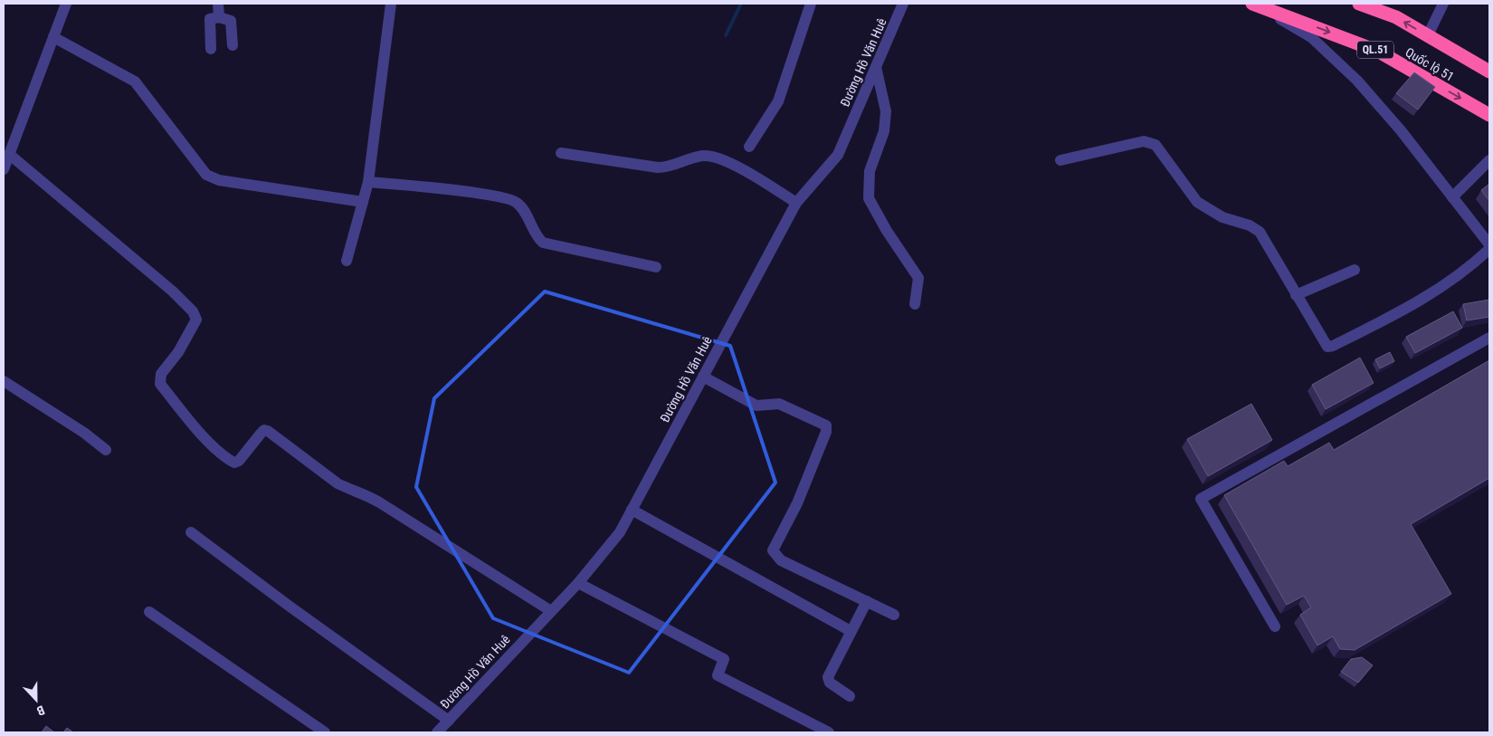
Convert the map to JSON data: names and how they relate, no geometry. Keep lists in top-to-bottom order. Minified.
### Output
{"streets":{"highway":["QL.51","Quốc lộ 51"],"street":["Đường Hồ Văn Huê"]},"north":"bottom"}
